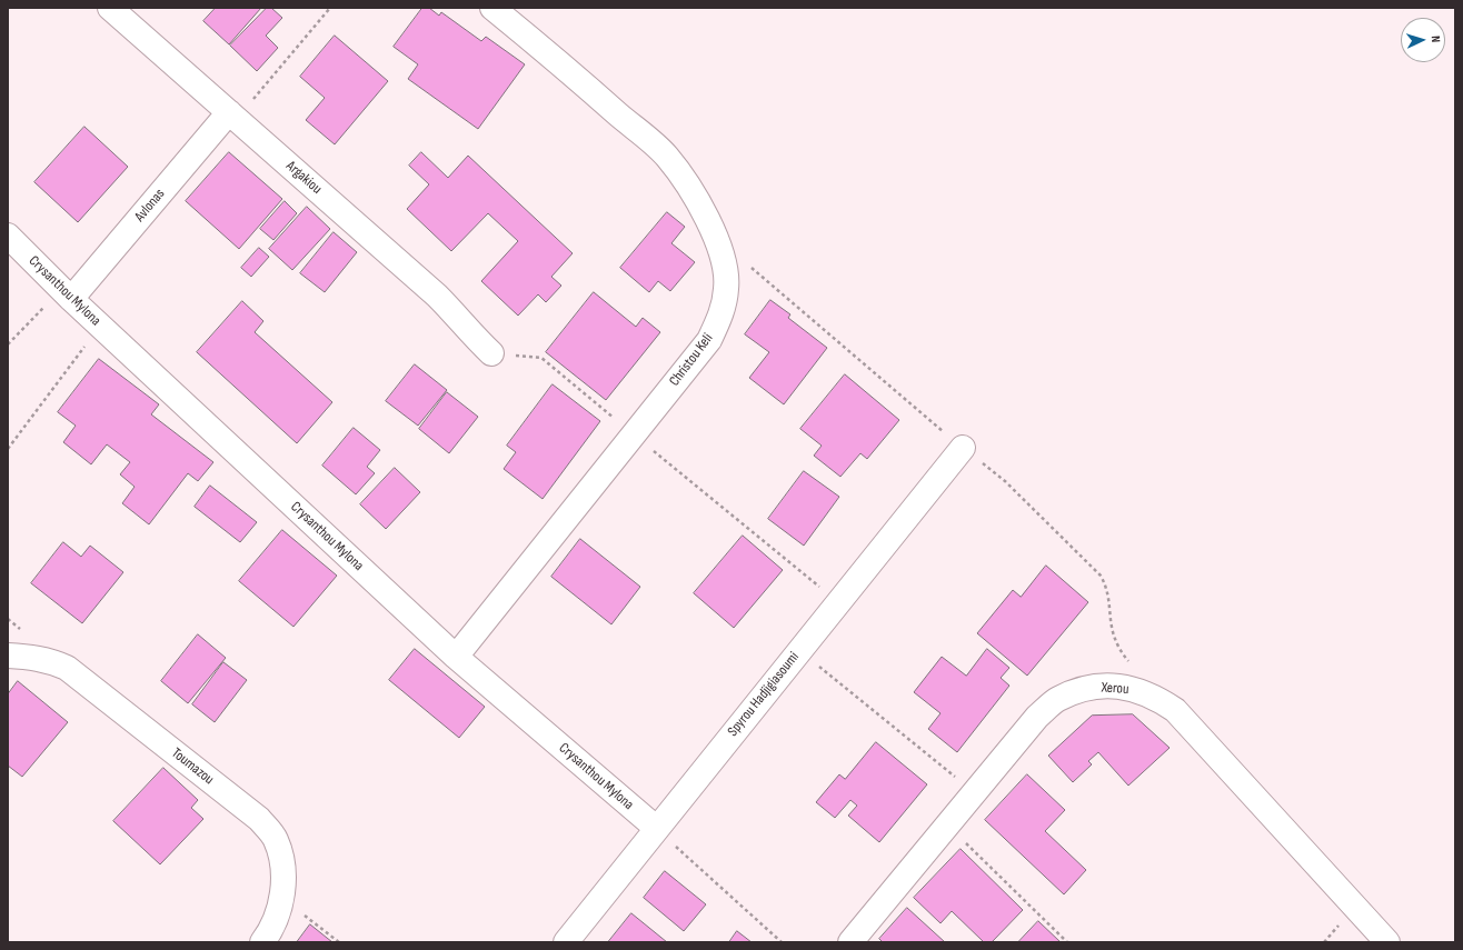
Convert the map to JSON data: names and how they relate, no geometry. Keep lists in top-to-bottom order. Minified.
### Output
{"streets":{"street":["Argakiou","Avlonas","Crysanthou Mylona","Christou Keli","Xerou","Spyrou Hadjigiasoumi","Toumazou"]},"crossings":[["Argakiou","Avlonas"],["Avlonas","Crysanthou Mylona"],["Crysanthou Mylona","Christou Keli"],["Crysanthou Mylona","Spyrou Hadjigiasoumi"]],"north":"right"}
